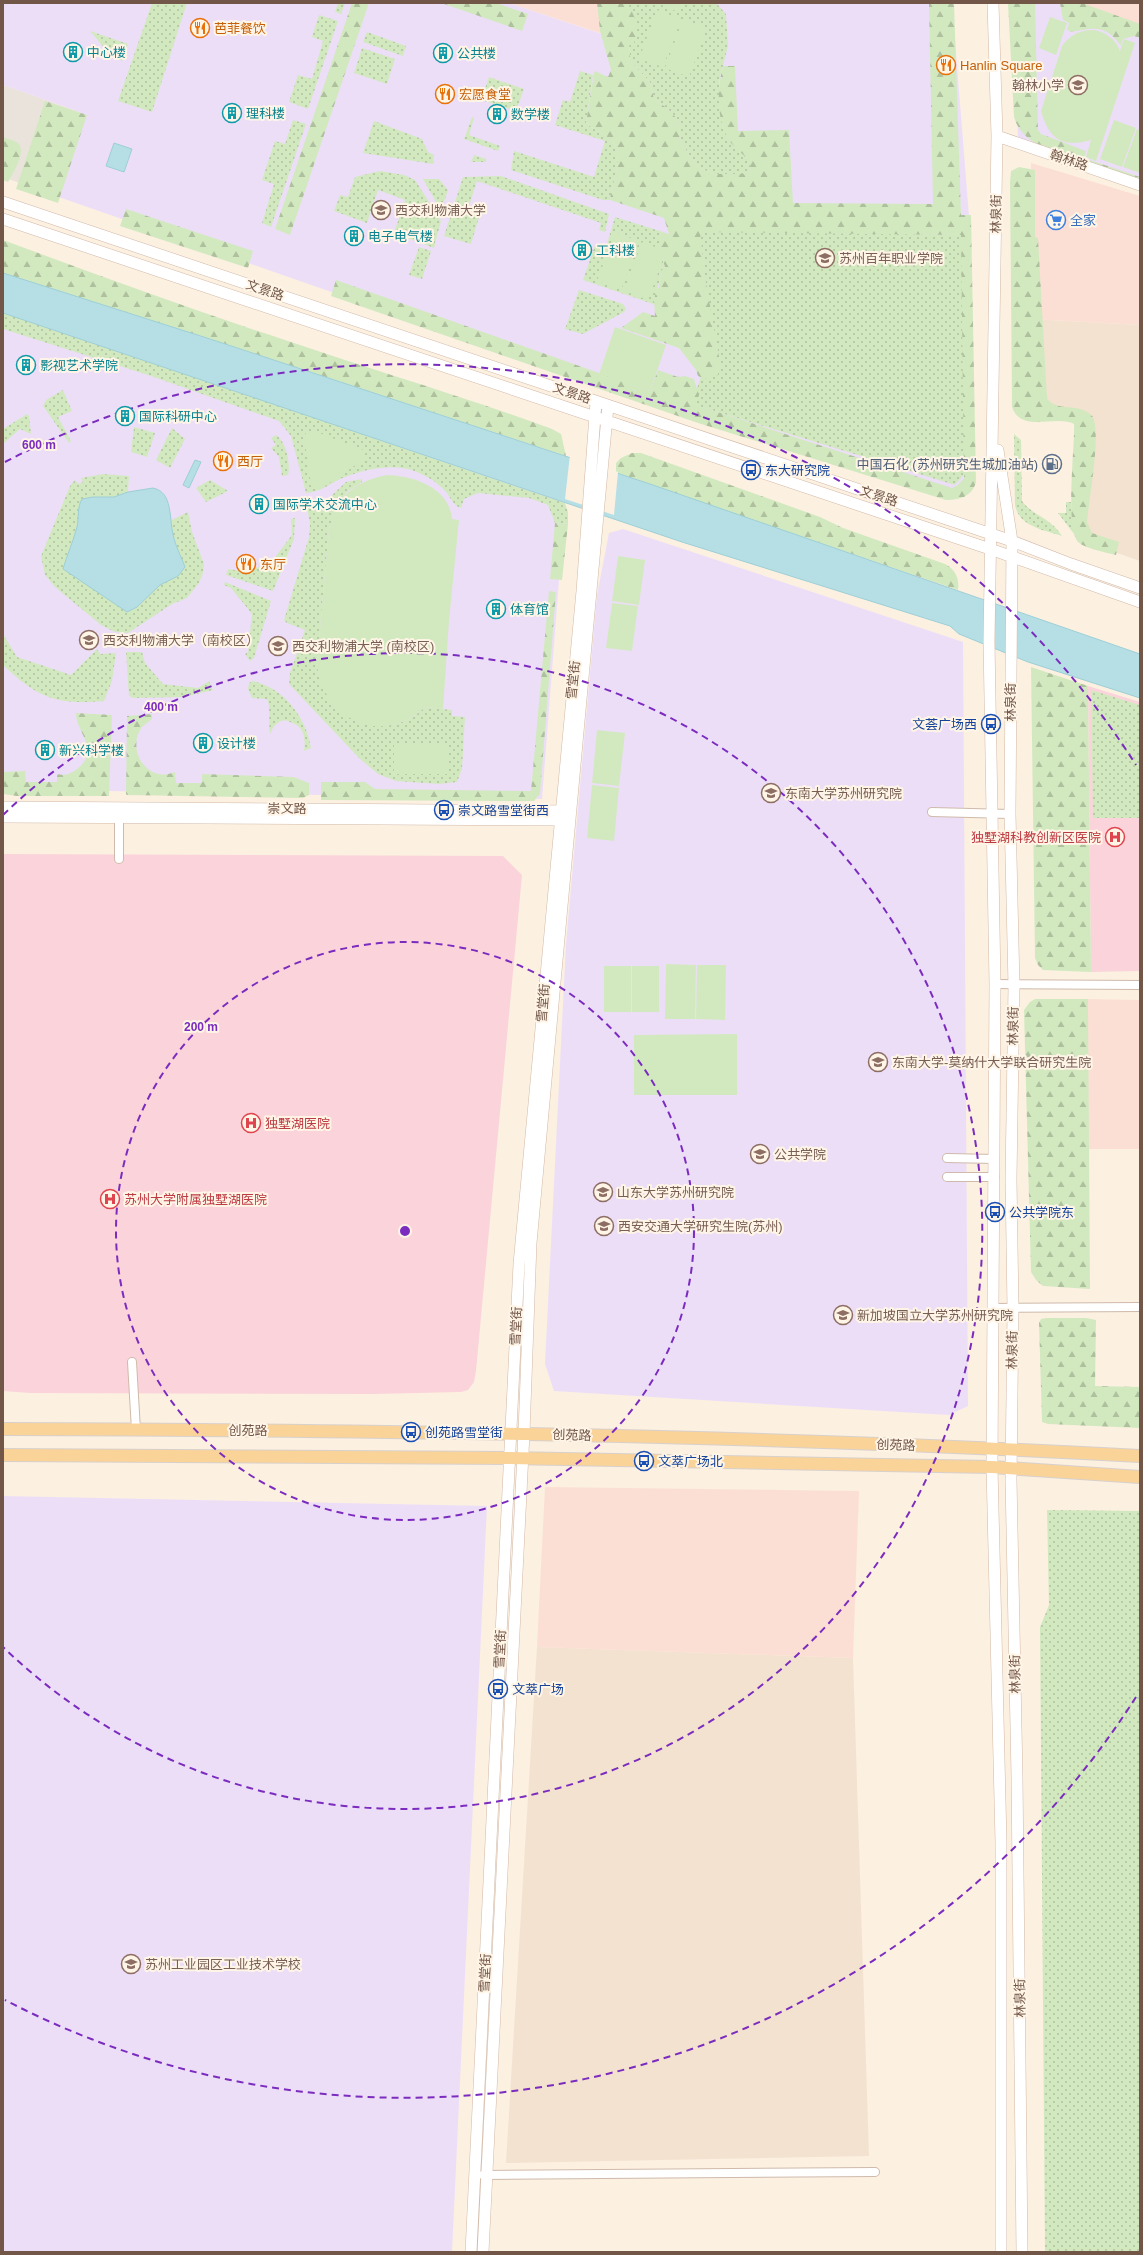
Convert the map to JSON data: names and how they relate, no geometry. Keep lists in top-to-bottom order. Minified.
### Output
{"streets":{"main road":["翰林路","林泉街","文景路","雪堂街","崇文路","创苑路"]},"crossings":[["翰林路","林泉街"],["林泉街","文景路"],["林泉街","创苑路"],["文景路","雪堂街"],["雪堂街","崇文路"],["雪堂街","创苑路"]],"places":{"restaurant":["芭菲餐饮","Hanlin Square","宏愿食堂","西厅","东厅"],"building":["中心楼","公共楼","理科楼","数学楼","电子电气楼","工科楼","影视艺术学院","国际科研中心","国际学术交流中心","体育馆","设计楼","新兴科学楼"],"school or university":["翰林小学","西交利物浦大学","苏州百年职业学院","西交利物浦大学（南校区）","西交利物浦大学 (南校区)","东南大学苏州研究院","东南大学-莫纳什大学联合研究生院","公共学院","山东大学苏州研究院","西安交通大学研究生院(苏州)","新加坡国立大学苏州研究院","苏州工业园区工业技术学校"],"supermarket":["全家"],"fuel station":["中国石化 (苏州研究生城加油站)"],"bus stop":["东大研究院","文荟广场西","崇文路雪堂街西","公共学院东","创苑路雪堂街","文萃广场北","文萃广场"],"hospital":["独墅湖科教创新区医院","独墅湖医院","苏州大学附属独墅湖医院"]},"rings":["600 m","400 m","200 m"]}
